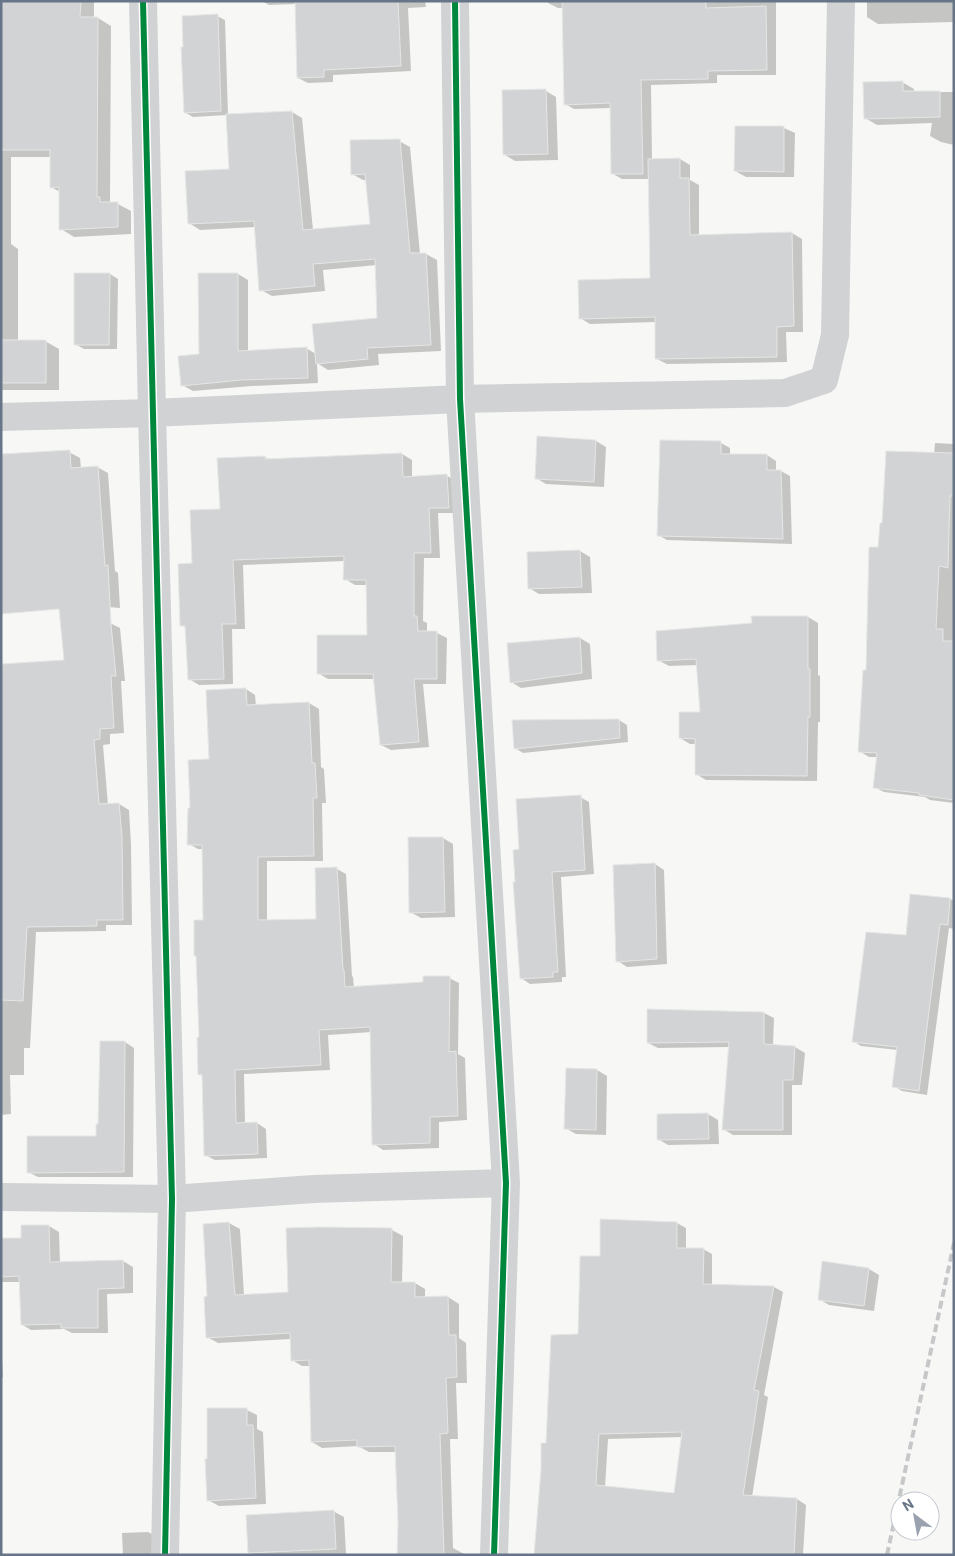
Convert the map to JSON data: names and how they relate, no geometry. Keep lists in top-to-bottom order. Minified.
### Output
{"north":"top left"}
